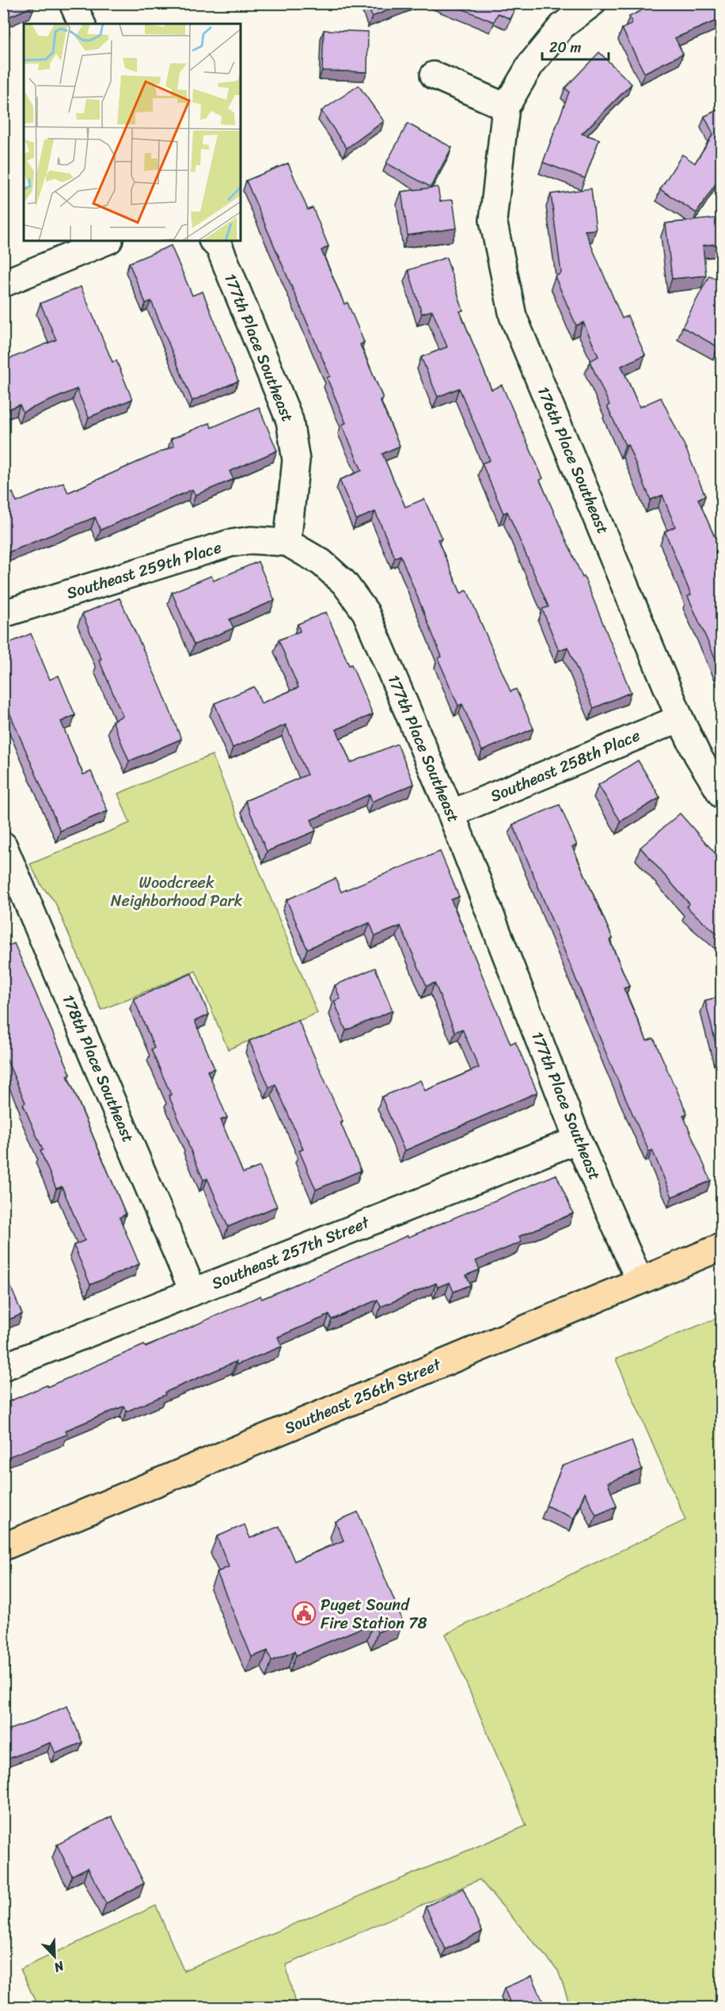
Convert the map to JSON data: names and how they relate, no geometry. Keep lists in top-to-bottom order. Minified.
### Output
{"streets":{"main road":["Southeast 256th Street"],"street":["177th Place Southeast","176th Place Southeast","Southeast 259th Place","Southeast 258th Place","178th Place Southeast","Southeast 257th Street"]},"crossings":[["177th Place Southeast","Southeast 259th Place"],["177th Place Southeast","Southeast 258th Place"],["177th Place Southeast","Southeast 257th Street"],["177th Place Southeast","Southeast 256th Street"],["176th Place Southeast","Southeast 258th Place"],["178th Place Southeast","Southeast 257th Street"]],"parks":["Woodcreek Neighborhood Park"],"places":{"public building":["Puget Sound Fire Station 78"]},"scale_bar":"20 m","north":"bottom right"}
